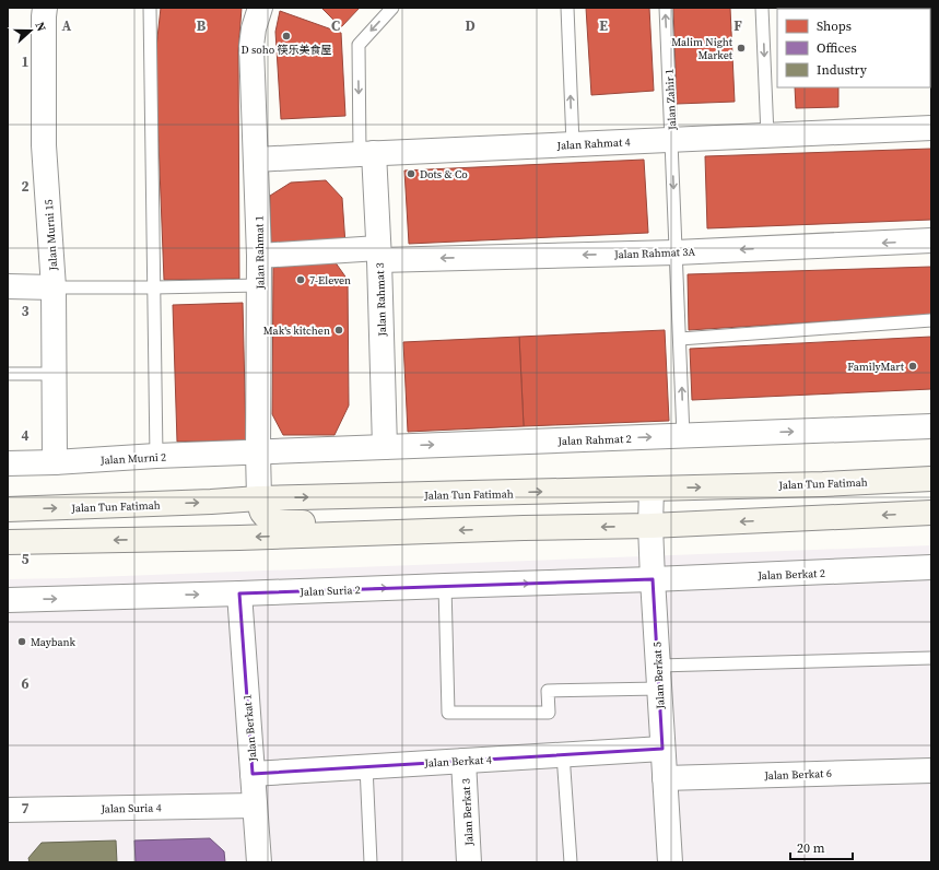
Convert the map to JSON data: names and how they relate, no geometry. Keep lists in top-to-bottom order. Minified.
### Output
{"streets":{"main road":["Jalan Tun Fatimah"],"street":["Jalan Rahmat 4","Jalan Murni 15","Jalan Rahmat 1","Jalan Rahmat 3A","Jalan Rahmat 3","Jalan Rahmat 2","Jalan Murni 2","Jalan Berkat 2","Jalan Suria 2","Jalan Berkat 5","Jalan Berkat 1","Jalan Berkat 4","Jalan Berkat 6","Jalan Suria 4","Jalan Berkat 3"],"lane":["Jalan Zahir 1"]},"crossings":[["Jalan Zahir 1","Jalan Rahmat 4"],["Jalan Zahir 1","Jalan Rahmat 3A"],["Jalan Zahir 1","Jalan Rahmat 2"],["Jalan Rahmat 4","Jalan Rahmat 1"],["Jalan Rahmat 4","Jalan Rahmat 3"],["Jalan Murni 15","Jalan Murni 2"],["Jalan Rahmat 1","Jalan Rahmat 3A"],["Jalan Rahmat 1","Jalan Rahmat 2"],["Jalan Rahmat 1","Jalan Murni 2"],["Jalan Rahmat 1","Jalan Tun Fatimah"],["Jalan Rahmat 3A","Jalan Rahmat 3"],["Jalan Rahmat 3","Jalan Rahmat 2"],["Jalan Rahmat 2","Jalan Murni 2"],["Jalan Tun Fatimah","Jalan Berkat 5"],["Jalan Berkat 2","Jalan Suria 2"],["Jalan Berkat 2","Jalan Berkat 5"],["Jalan Suria 2","Jalan Berkat 5"],["Jalan Suria 2","Jalan Berkat 1"],["Jalan Berkat 5","Jalan Berkat 4"],["Jalan Berkat 5","Jalan Berkat 6"],["Jalan Berkat 1","Jalan Berkat 4"],["Jalan Berkat 1","Jalan Suria 4"],["Jalan Berkat 4","Jalan Berkat 3"]],"one_way":["Jalan Rahmat 3A","Jalan Rahmat 2","Jalan Suria 2"],"places":["D soho 筷乐美食屋","Malim Night Market","Dots & Co","7-Eleven","Mak's kitchen","FamilyMart","Maybank"],"legend":["Shops","Offices","Industry"],"scale_bar":"20 m","north":"right","grid":{"columns":["A","B","C","D","E","F"],"rows":["1","2","3","4","5","6","7"]}}
